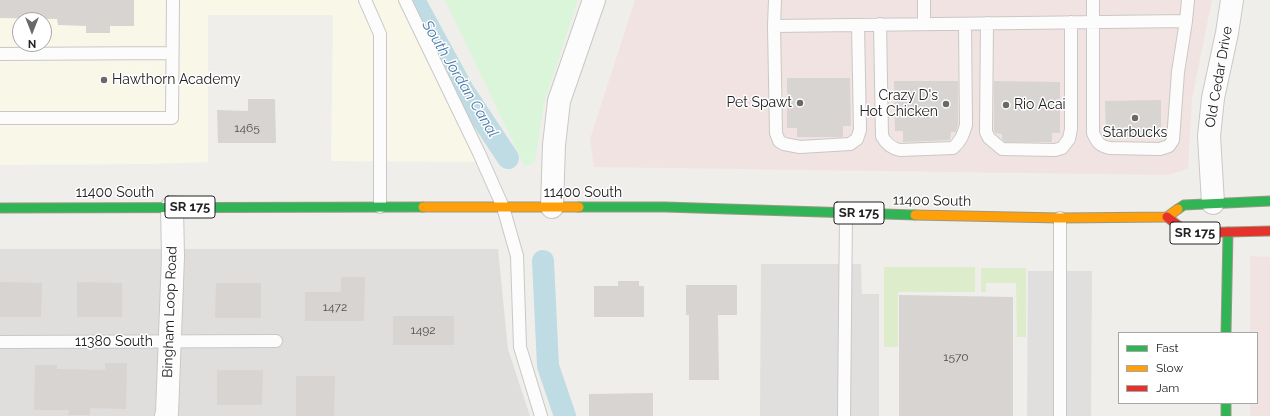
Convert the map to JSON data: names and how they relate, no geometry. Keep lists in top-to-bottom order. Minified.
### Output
{"streets":{"main road":["11400 South","SR 175"],"street":["Old Cedar Drive","Bingham Loop Road"],"lane":["11380 South"]},"crossings":[["Old Cedar Drive","SR 175"],["11400 South","SR 175"],["11400 South","Bingham Loop Road"],["Bingham Loop Road","11380 South"]],"water":["South Jordan Canal"],"places":["Hawthorn Academy","Pet Spawt","Crazy D's Hot Chicken","Rio Acai","Starbucks"],"house_numbers":["1465","1472","1492","1570"],"legend":["Fast","Slow","Jam"],"north":"bottom"}
